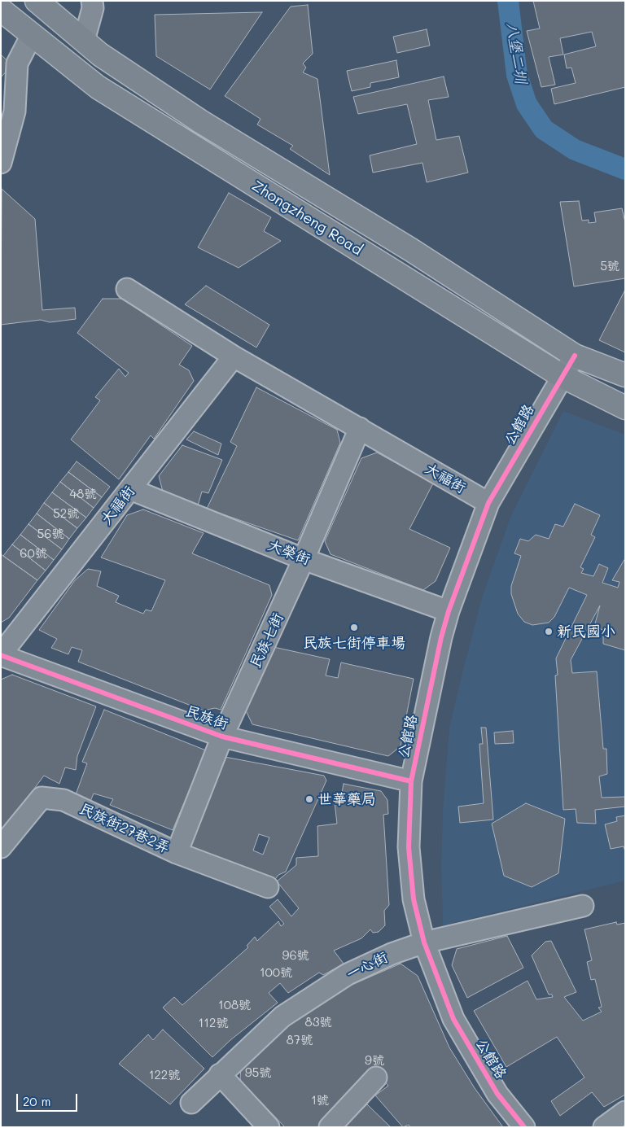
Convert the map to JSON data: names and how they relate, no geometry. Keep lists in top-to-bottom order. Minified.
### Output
{"streets":{"main road":["Zhongzheng Road"],"street":["公館路","大福街","大榮街","民族七街","民族街","民族街27巷2弄","一心街"]},"crossings":[["Zhongzheng Road","公館路"],["公館路","大福街"],["公館路","大榮街"],["公館路","民族街"],["公館路","一心街"],["大福街","大榮街"],["大福街","民族七街"],["大福街","民族街"],["大榮街","民族七街"],["民族七街","民族街"],["民族七街","民族街27巷2弄"]],"water":["八堡二圳"],"places":["民族七街停車場","新民國小","世華藥局"],"house_numbers":["5號","48號","52號","56號","60號","96號","100號","108號","83號","112號","87號","9號","95號","122號","1號"],"scale_bar":"20 m"}
